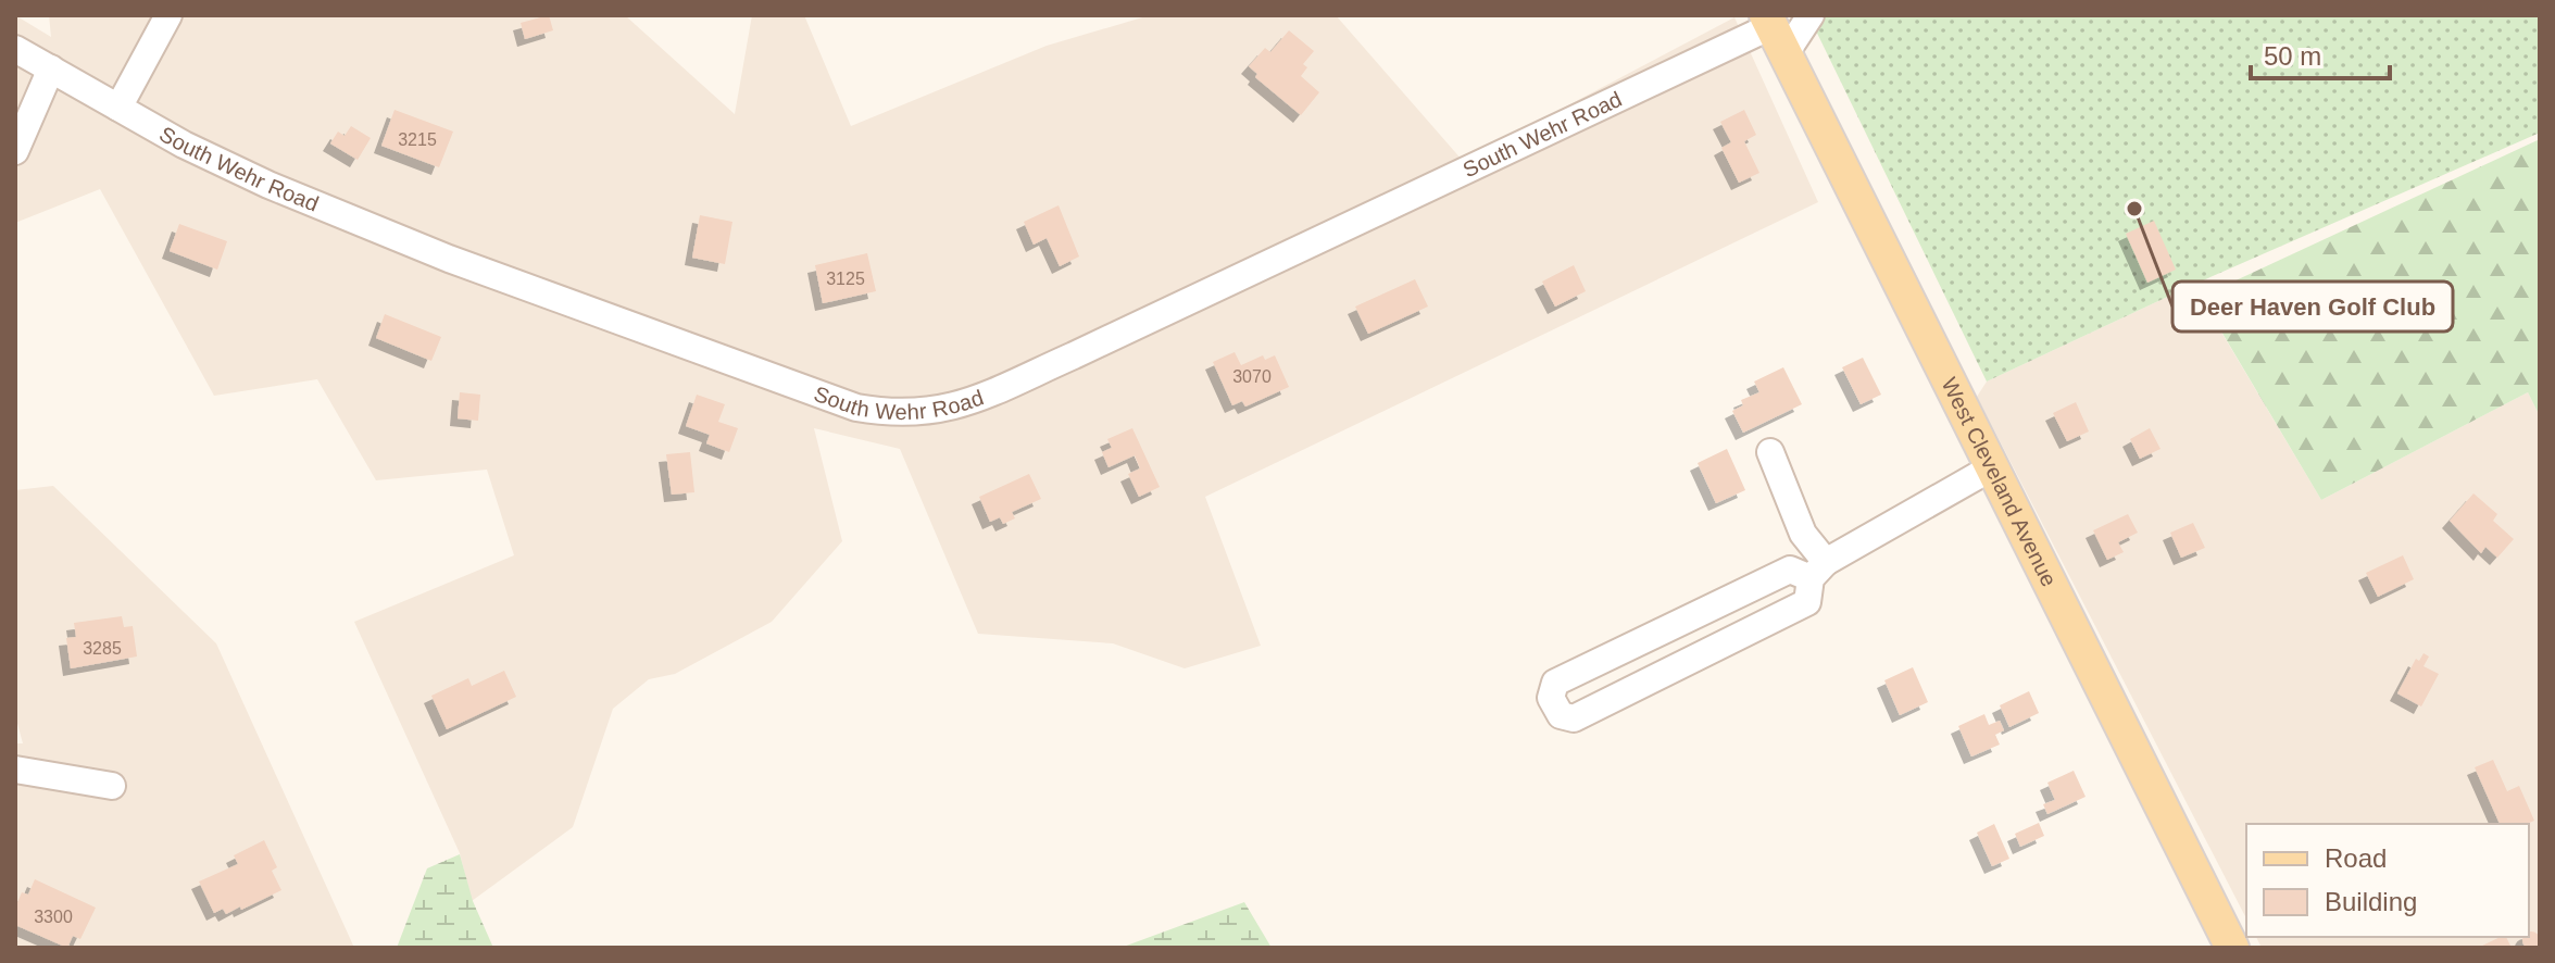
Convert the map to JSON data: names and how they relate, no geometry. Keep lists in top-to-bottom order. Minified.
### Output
{"streets":{"main road":["West Cleveland Avenue"],"street":["South Wehr Road"]},"crossings":[["South Wehr Road","West Cleveland Avenue"]],"places":["Deer Haven Golf Club"],"house_numbers":["3215","3125","3070","3285","3300"],"legend":["Road","Building"],"scale_bar":"50 m"}
